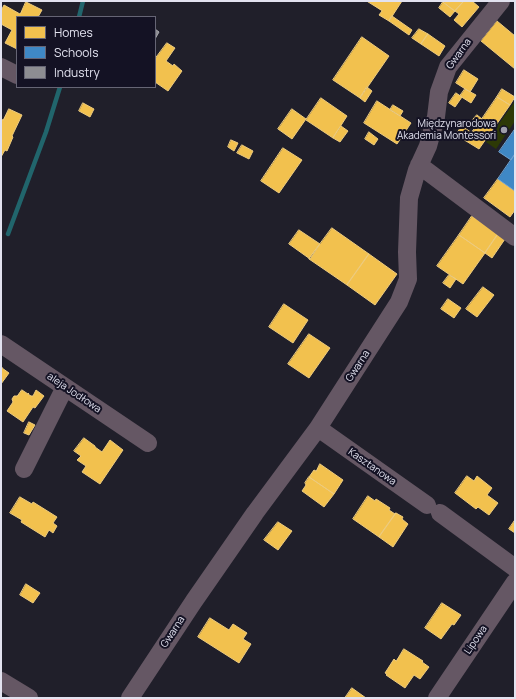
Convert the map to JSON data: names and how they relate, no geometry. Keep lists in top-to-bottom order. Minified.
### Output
{"streets":{"street":["Gwarna","aleja Jodłowa","Kasztanowa","Lipowa"]},"crossings":[["Gwarna","Kasztanowa"]],"places":["Międzynarodowa Akademia Montessori"],"legend":["Homes","Schools","Industry"]}
